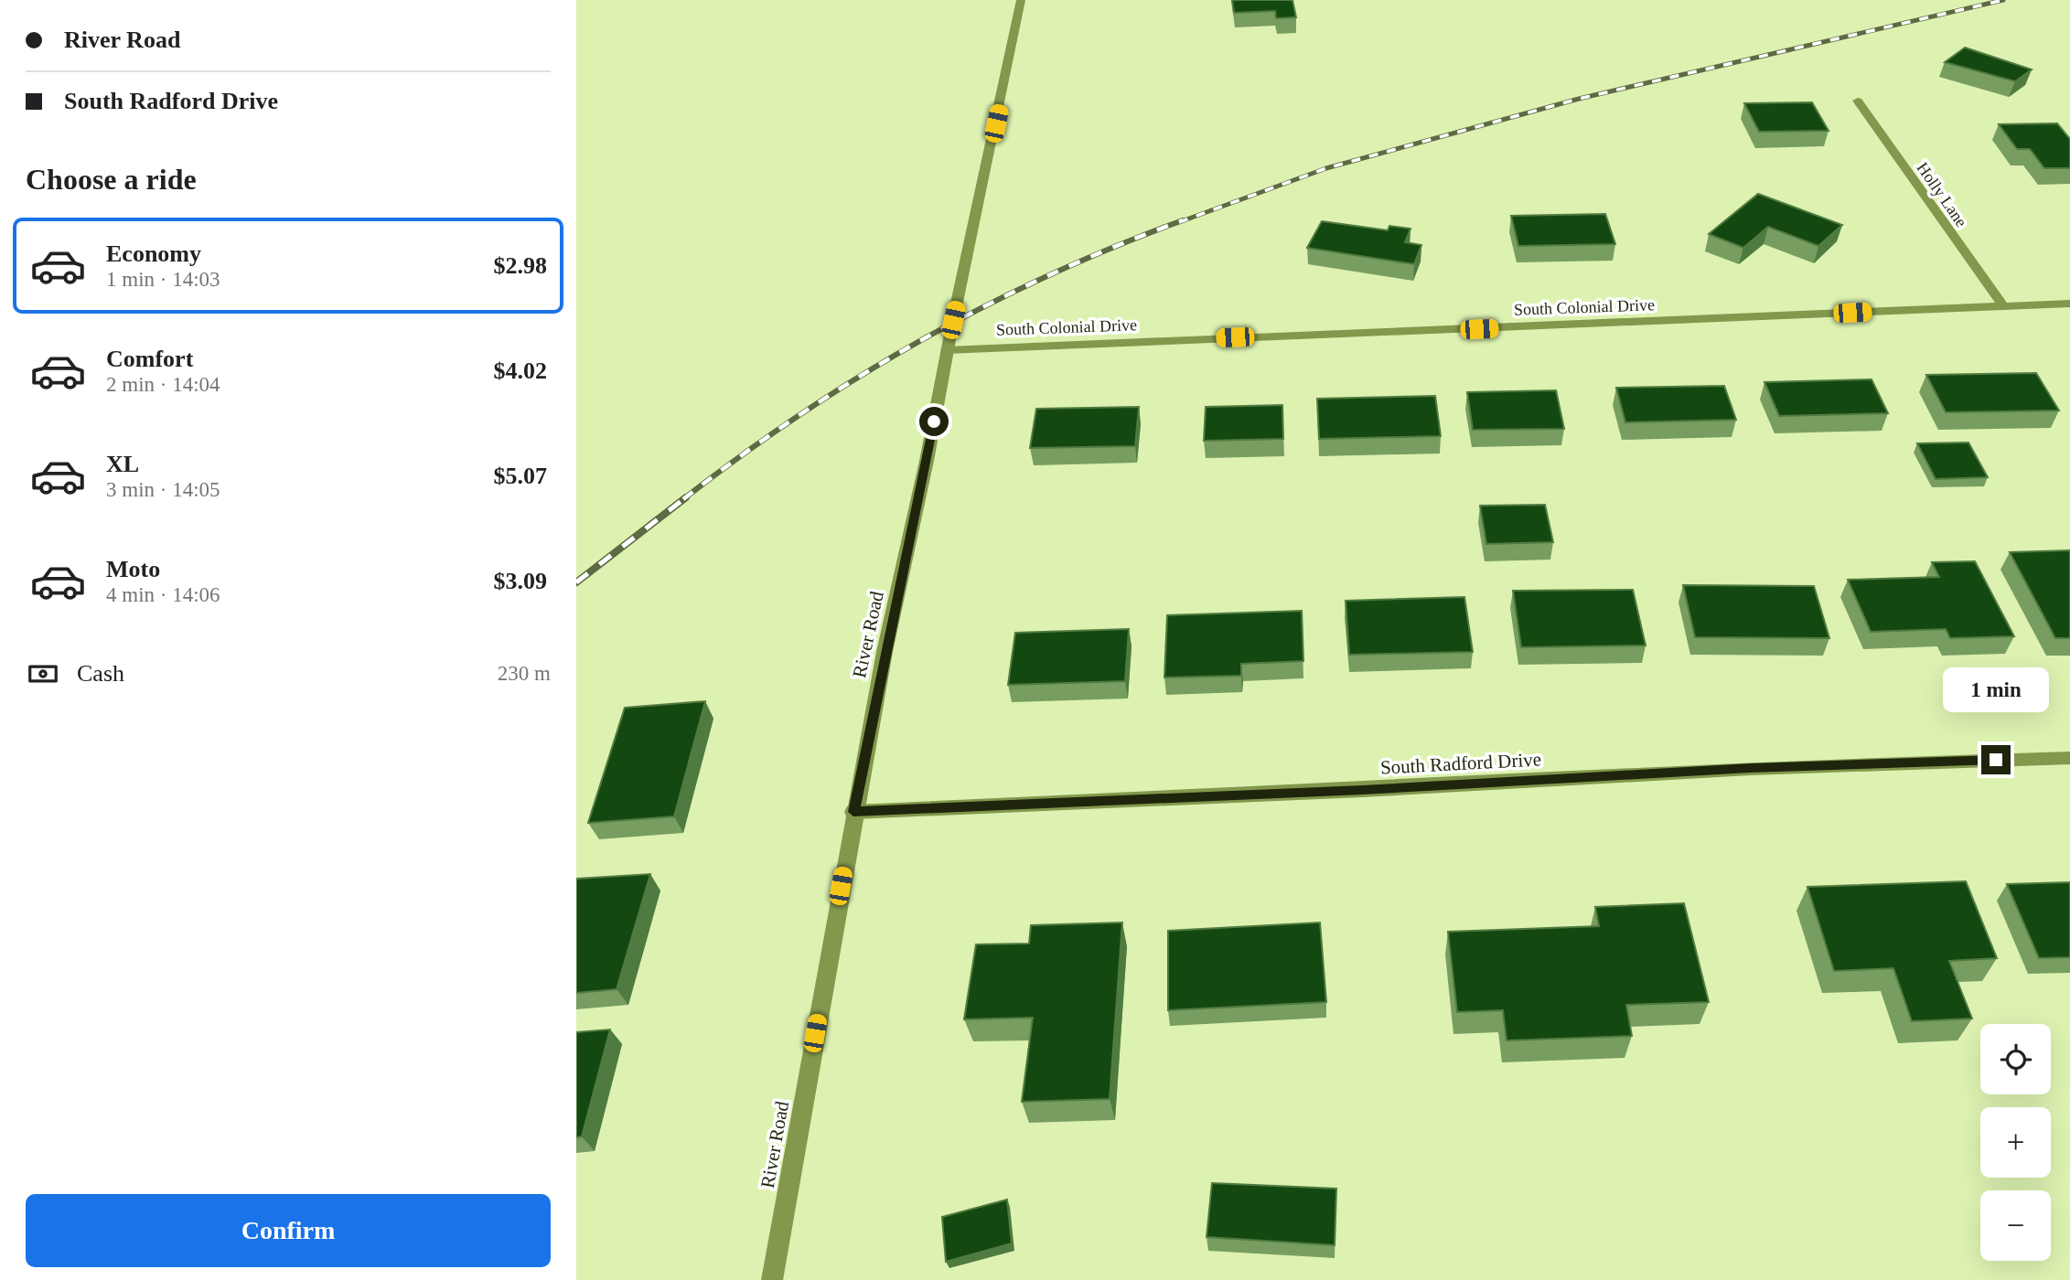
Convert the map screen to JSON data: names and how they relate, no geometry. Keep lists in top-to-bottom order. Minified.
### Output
{"streets":{"street":["Holly Lane","South Colonial Drive","River Road","South Radford Drive"]},"crossings":[["Holly Lane","South Colonial Drive"],["South Colonial Drive","River Road"],["River Road","South Radford Drive"]],"page":{"banner":["River Road","South Radford Drive"],"heading":"Choose a ride","list":[{"name":"Economy","note":"1 min · 14:03","value":"$2.98"},{"name":"Comfort","note":"2 min · 14:04","value":"$4.02"},{"name":"XL","note":"3 min · 14:05","value":"$5.07"},{"name":"Moto","note":"4 min · 14:06","value":"$3.09"}],"pay":["Cash","230 m"],"bubble":"1 min","map_buttons":["+","−"],"buttons":"Confirm"}}
